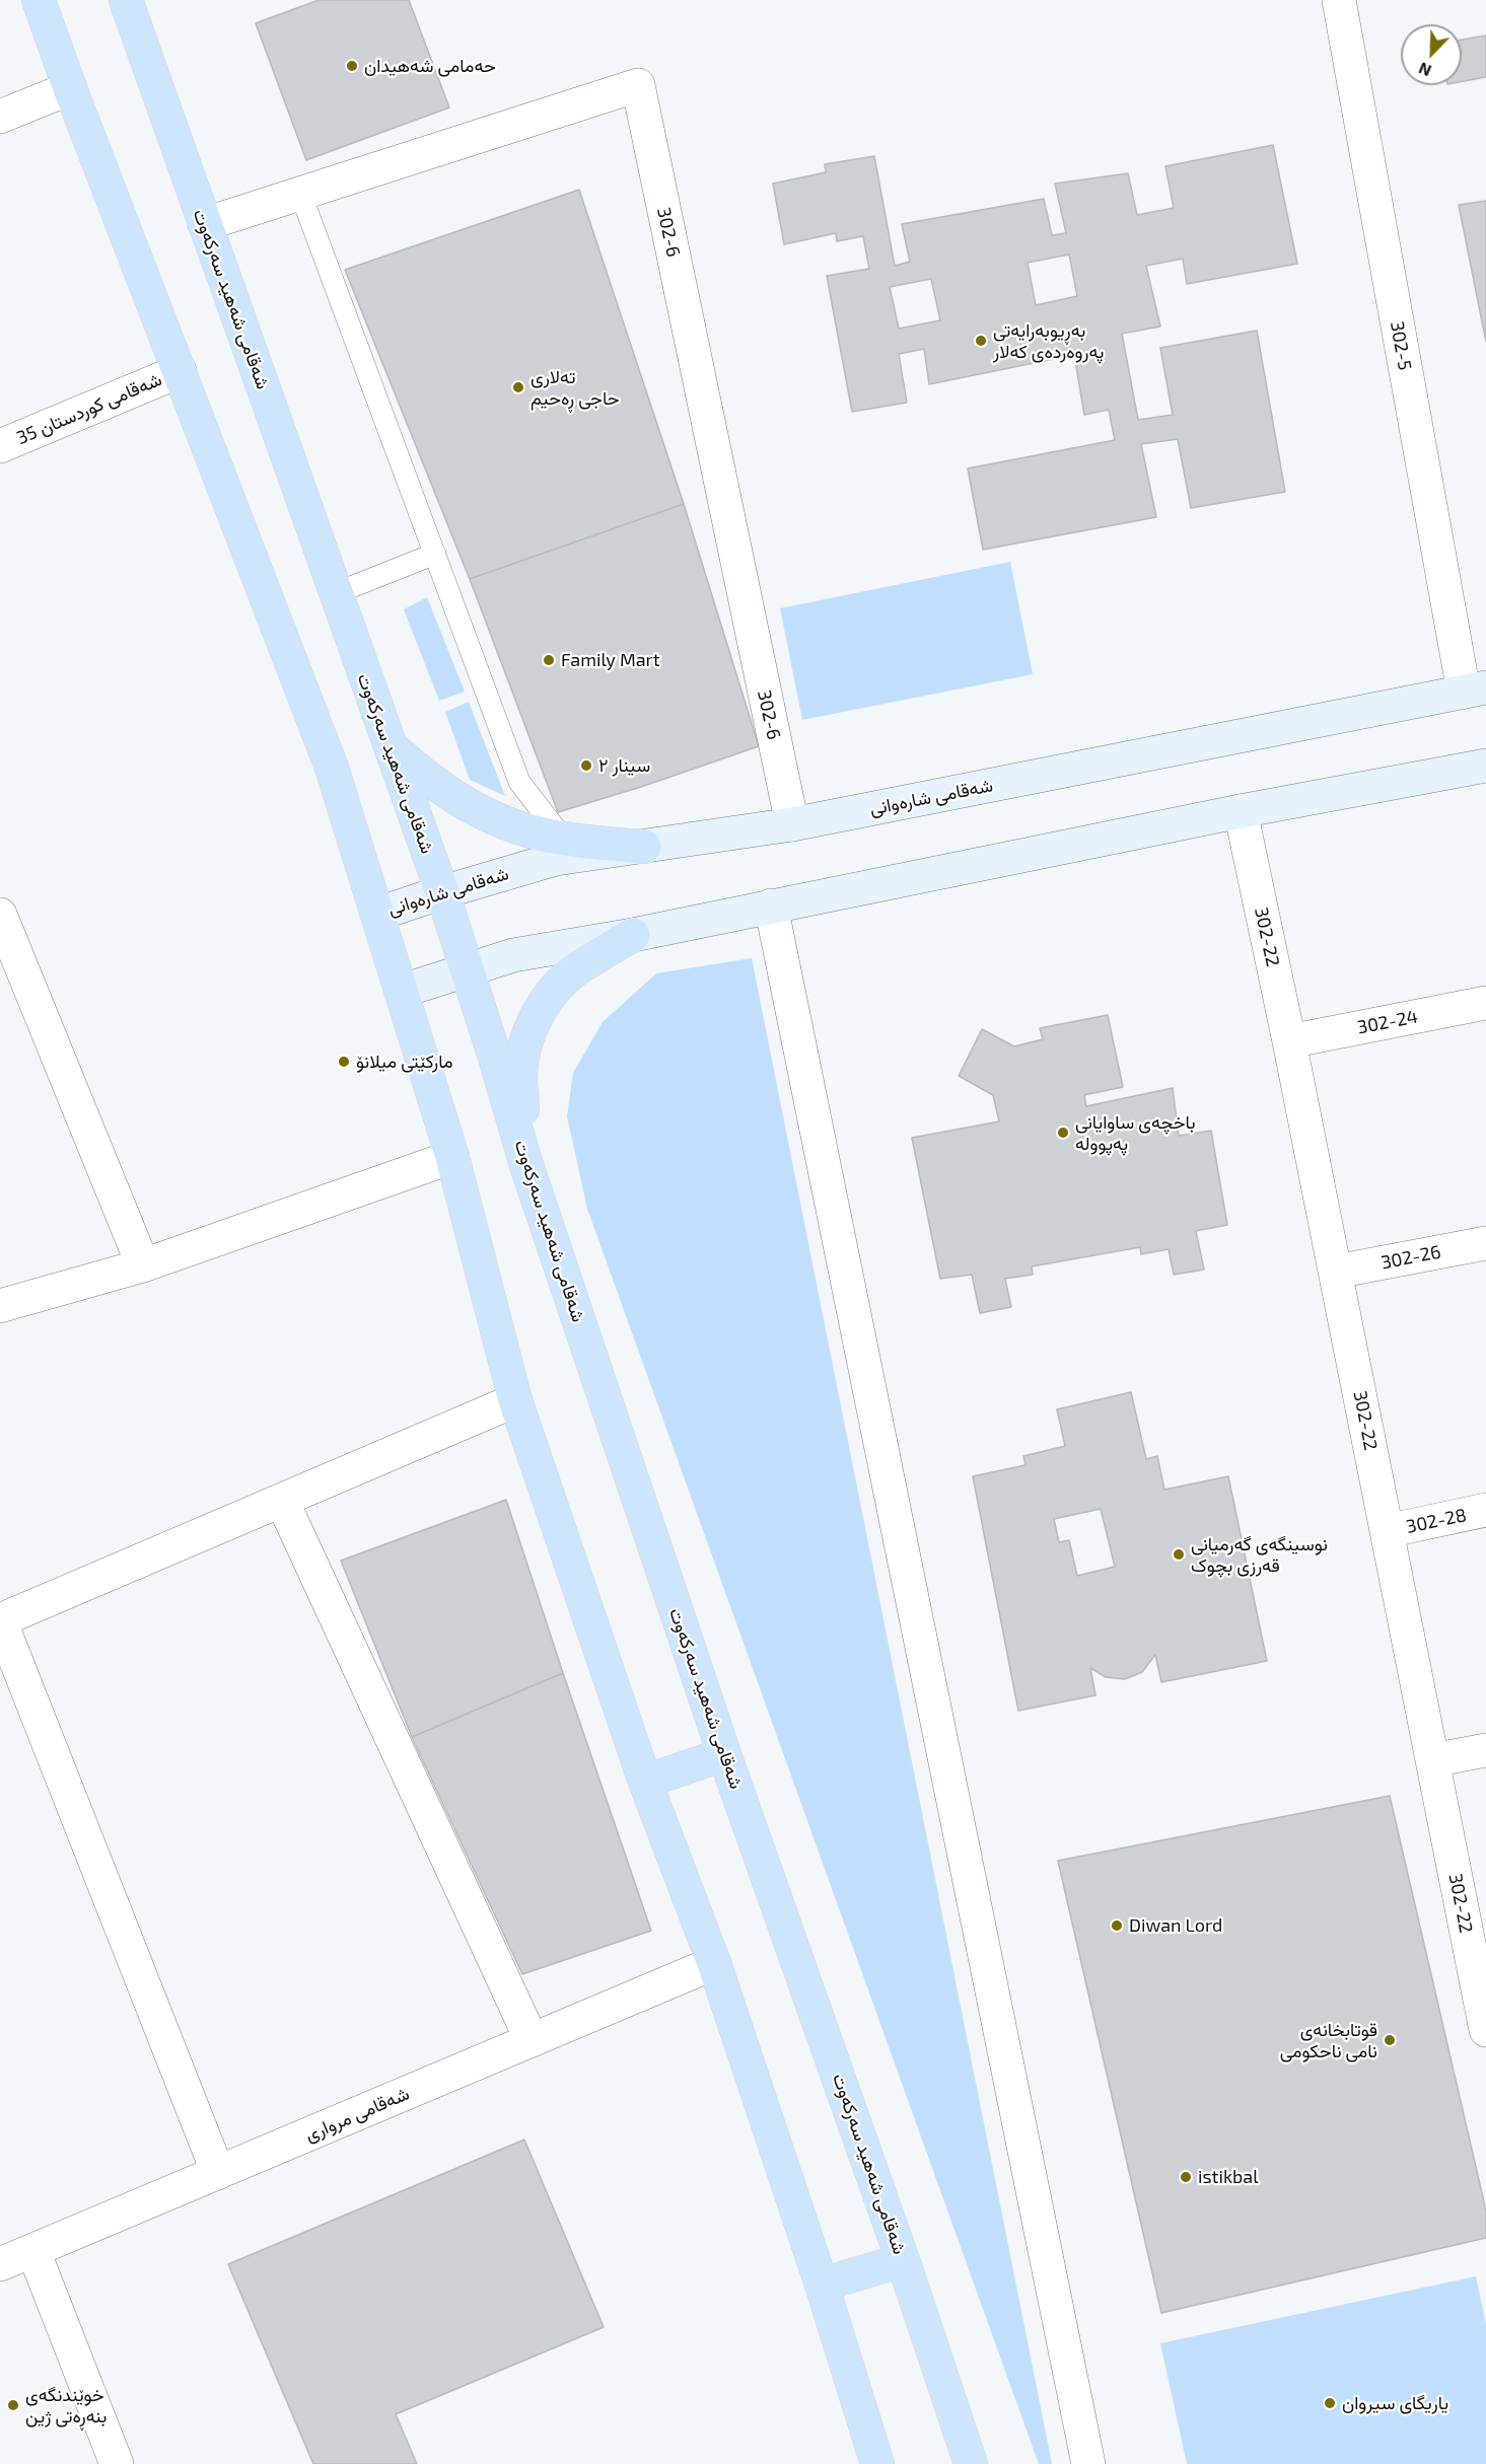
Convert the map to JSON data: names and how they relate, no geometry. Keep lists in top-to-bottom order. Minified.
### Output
{"streets":{"main road":["شەقامی شەهید سەرکەوت","شەقامی شارەوانی"],"street":["302-6","302-5","شەقامی کوردستان 35","302-22","302-24","302-26","302-28","شەقامی مرواری"]},"crossings":[["302-6","شەقامی شەهید سەرکەوت"],["302-6","شەقامی شارەوانی"],["شەقامی شەهید سەرکەوت","شەقامی شارەوانی"],["302-5","شەقامی شارەوانی"],["302-22","302-24"],["302-22","302-26"],["302-22","302-28"]],"places":["حەمامی شەهیدان","بەڕیوبەرایەتی پەروەردەی کەلار","تەلاری حاجی ڕەحیم","Family Mart","سینار ٢","مارکێتی میلانۆ","باخچەی ساوایانی پەپوولە","نوسینگەی گەرمیانی قەرزی بچوک","Diwan Lord","قوتابخانەی نامی ناحکومی","istikbal","یاریگای سیروان","خوێندنگەی بنەڕەتی ژین"],"north":"bottom left"}
